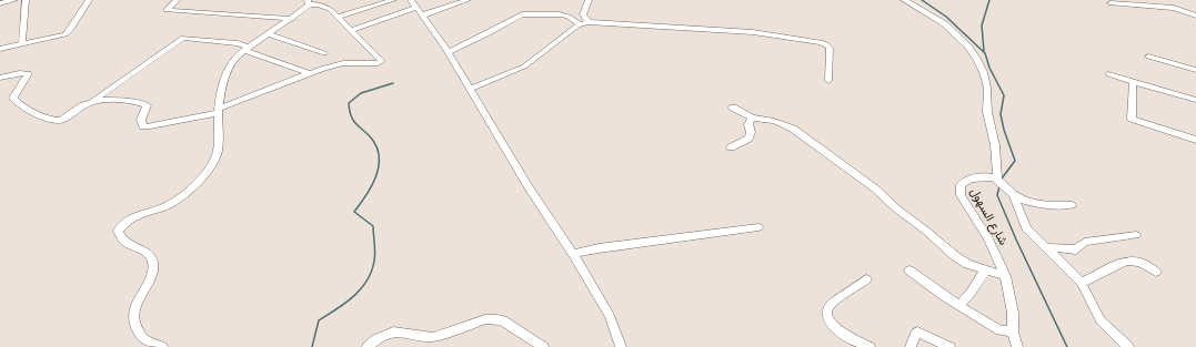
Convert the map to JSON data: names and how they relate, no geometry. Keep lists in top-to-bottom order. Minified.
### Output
{"streets":{"street":["شارع السهول"]}}
